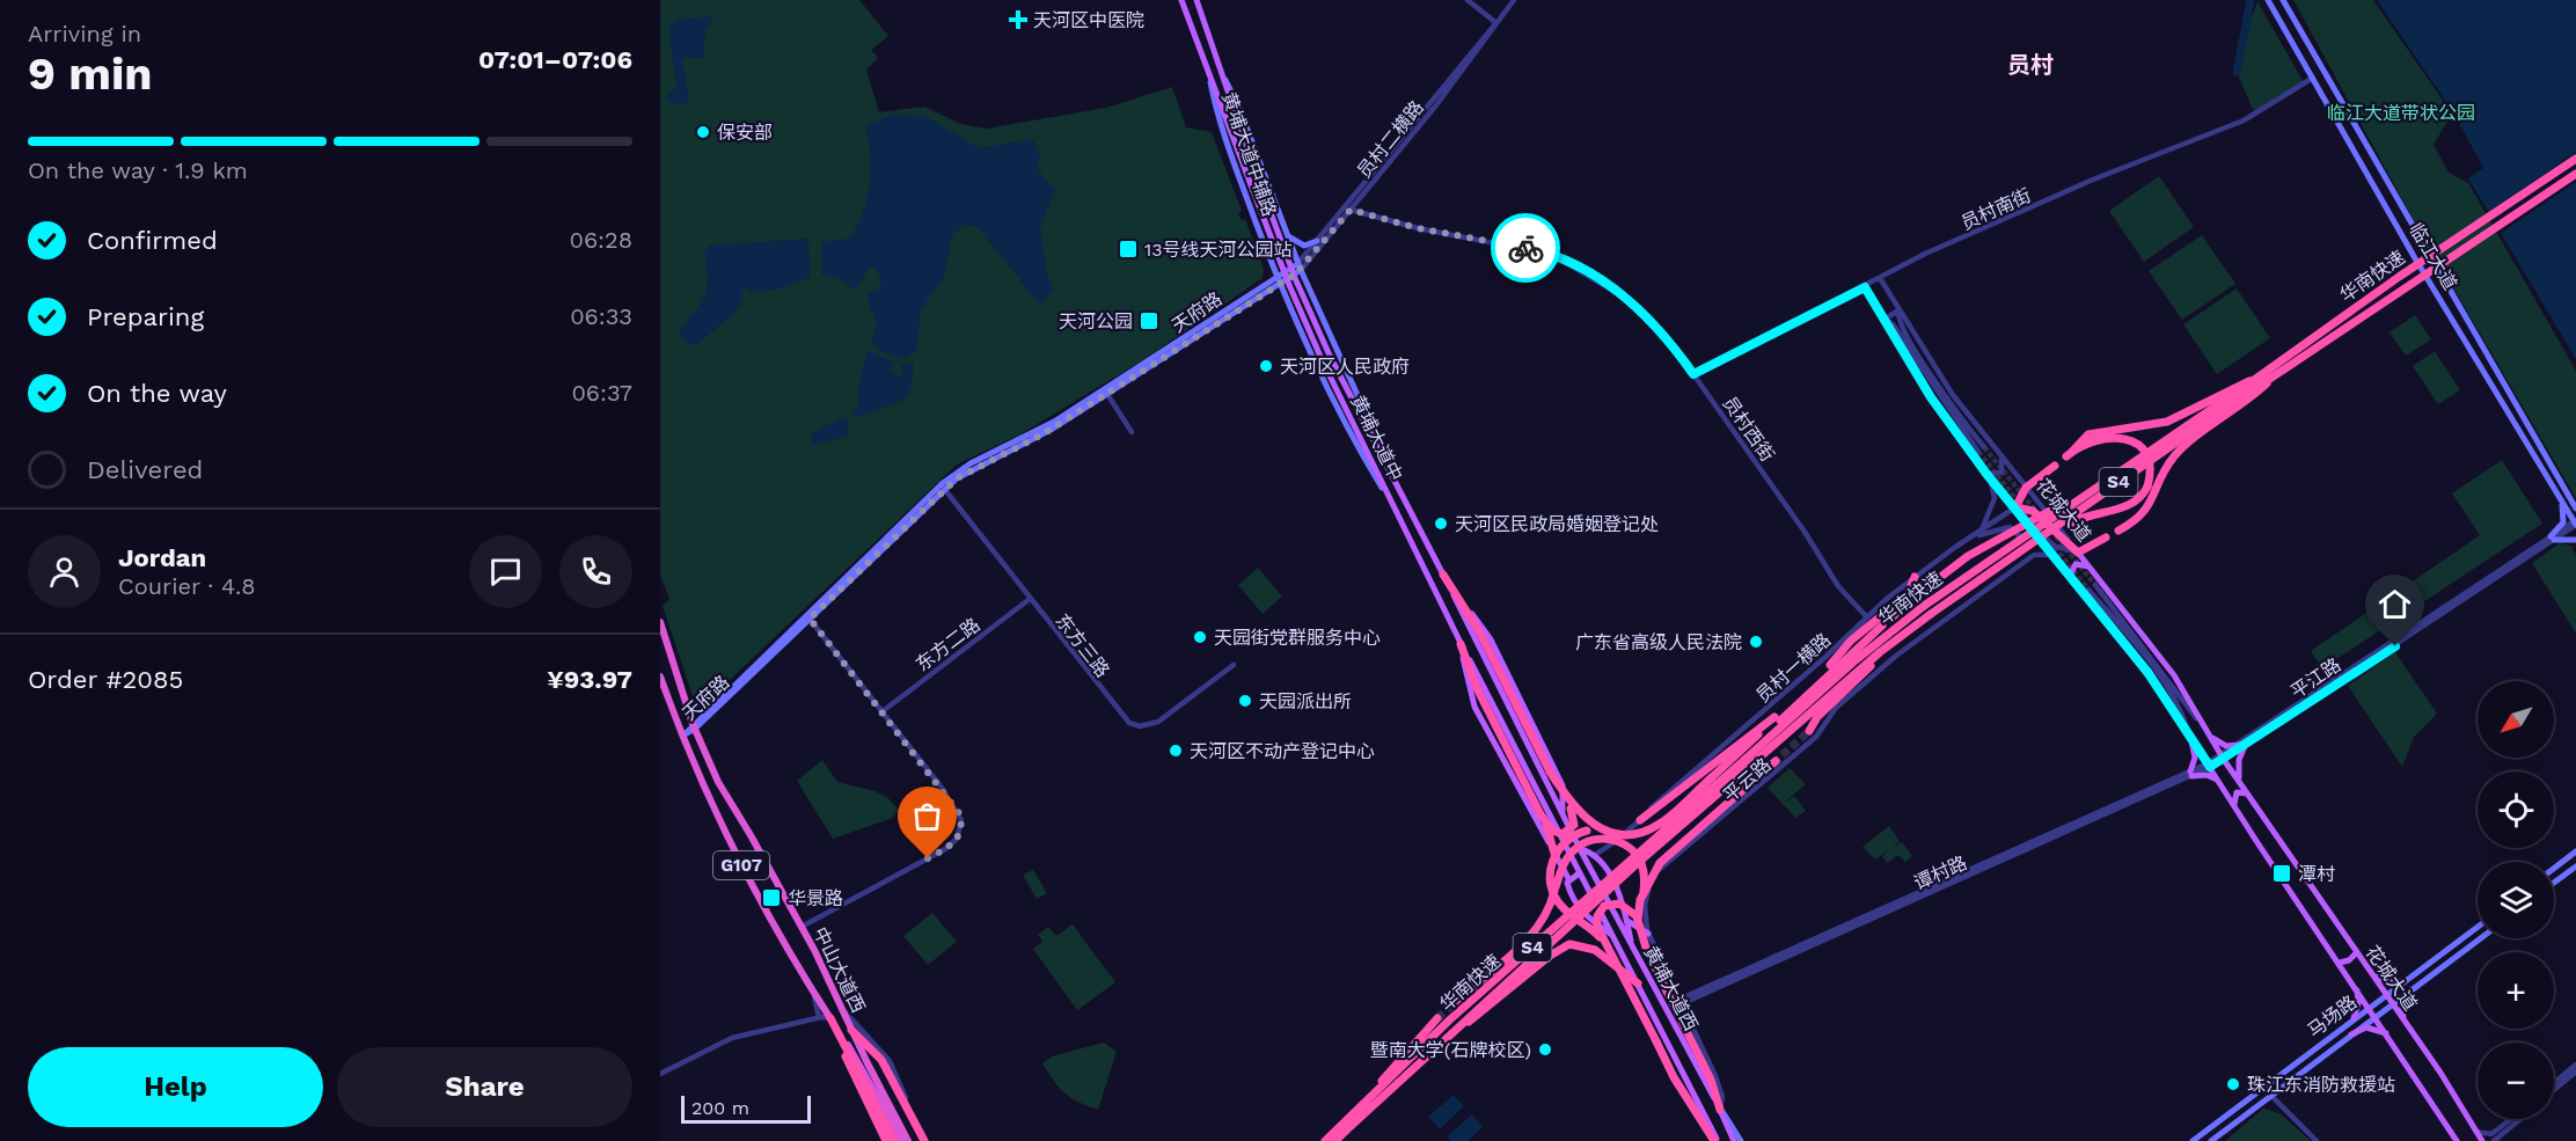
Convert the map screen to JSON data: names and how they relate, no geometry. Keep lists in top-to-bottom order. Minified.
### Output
{"streets":{"highway":["华南快速","S4","G107","中山大道西"],"main road":["黄埔大道中辅路","临江大道","天府路","黄埔大道中","花城大道","黄埔大道西","马场路"],"street":["员村二横路","员村南街","员村西街","东方二路","东方三路","员村一横路","平江路","平云路","谭村路"]},"crossings":[["员村二横路","黄埔大道中辅路"],["员村二横路","天府路"],["员村二横路","员村西街"],["黄埔大道中辅路","天府路"],["黄埔大道中辅路","黄埔大道中"],["员村南街","临江大道"],["员村南街","员村西街"],["员村南街","花城大道"],["临江大道","平江路"],["天府路","东方三路"],["天府路","中山大道西"],["员村西街","员村一横路"],["黄埔大道中","黄埔大道西"],["花城大道","员村一横路"],["花城大道","平江路"],["花城大道","平云路"],["花城大道","谭村路"],["花城大道","马场路"],["东方二路","东方三路"],["平江路","谭村路"],["平云路","谭村路"]],"districts":["员村"],"parks":["临江大道带状公园"],"places":{"health":["天河区中医院"],"other":["保安部","天河区人民政府","天河区民政局婚姻登记处","天园街党群服务中心","广东省高级人民法院","天园派出所","天河区不动产登记中心","暨南大学(石牌校区)","珠江东消防救援站"],"transit":["13号线天河公园站","天河公园","潭村","华景路"]},"scale_bar":"200 m","north":"bottom left","page":{"heading":["9 min","Arriving in","07:01–07:06"],"panel":["Jordan","Courier · 4.8","Order #2085","¥93.97"],"bar":"On the way · 1.9 km","list":[["Confirmed","06:28"],["Preparing","06:33"],["On the way","06:37"],"Delivered"],"map_buttons":["+","−"],"buttons":["Help","Share"],"scale":"200 m"}}
